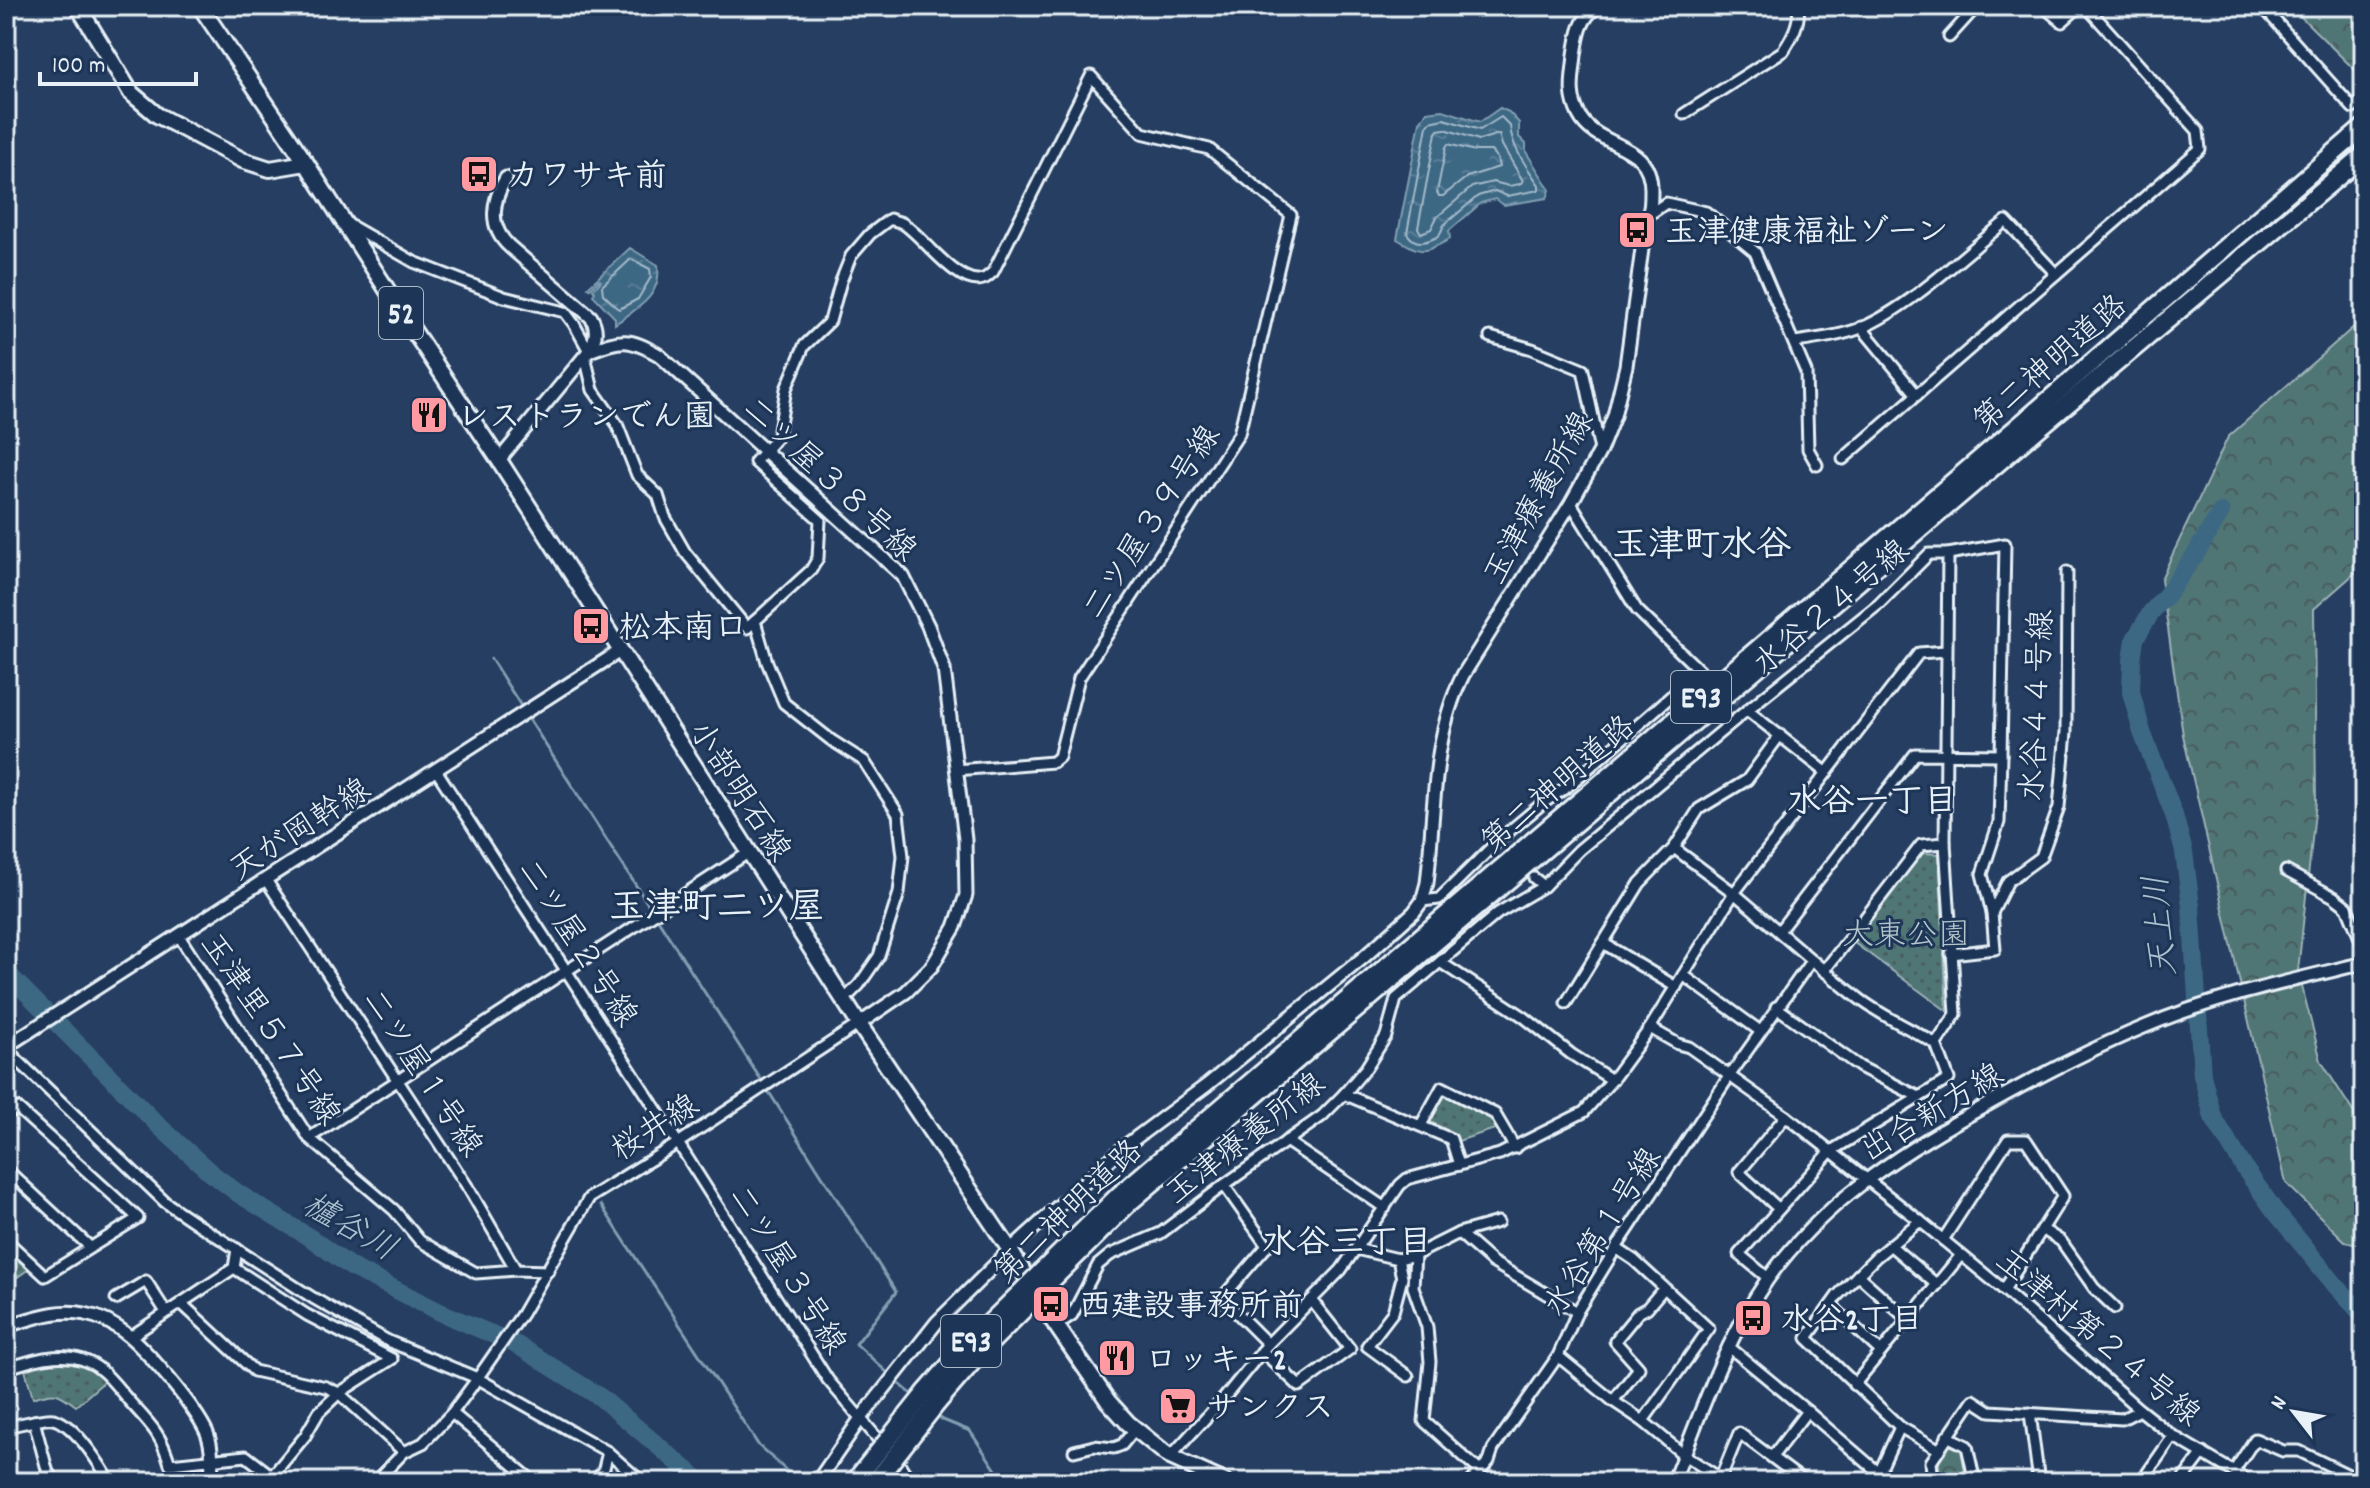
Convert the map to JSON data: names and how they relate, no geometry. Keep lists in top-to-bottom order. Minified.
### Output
{"streets":{"highway":["第二神明道路","E93"],"main road":["52","小部明石線"],"street":["二ツ屋３８号線","玉津療養所線","二ツ屋３９号線","水谷２４号線","水谷４４号線","天が岡幹線","二ツ屋２号線","玉津里５７号線","二ツ屋１号線","出合新方線","桜井線","水谷第１号線","二ツ屋３号線","玉津村第２４号線"]},"crossings":[["二ツ屋３８号線","二ツ屋３９号線"],["二ツ屋３８号線","小部明石線"],["二ツ屋３８号線","桜井線"],["玉津療養所線","水谷２４号線"],["玉津療養所線","小部明石線"],["玉津療養所線","二ツ屋３号線"],["小部明石線","天が岡幹線"],["小部明石線","桜井線"],["天が岡幹線","二ツ屋２号線"],["天が岡幹線","玉津里５７号線"],["天が岡幹線","二ツ屋１号線"],["二ツ屋２号線","桜井線"],["二ツ屋２号線","二ツ屋３号線"],["玉津里５７号線","二ツ屋１号線"],["出合新方線","玉津村第２４号線"],["桜井線","二ツ屋３号線"],["水谷第１号線","玉津村第２４号線"]],"districts":["玉津町水谷","水谷一丁目","玉津町二ツ屋","水谷三丁目"],"water":["天上川","櫨谷川"],"parks":["大東公園"],"places":{"bus stop":["カワサキ前","玉津健康福祉ゾーン","松本南口","西建設事務所前","水谷2丁目"],"restaurant":["レストランでん園","ロッキー2"],"supermarket":["サンクス"]},"scale_bar":"100 m","north":"top left"}
